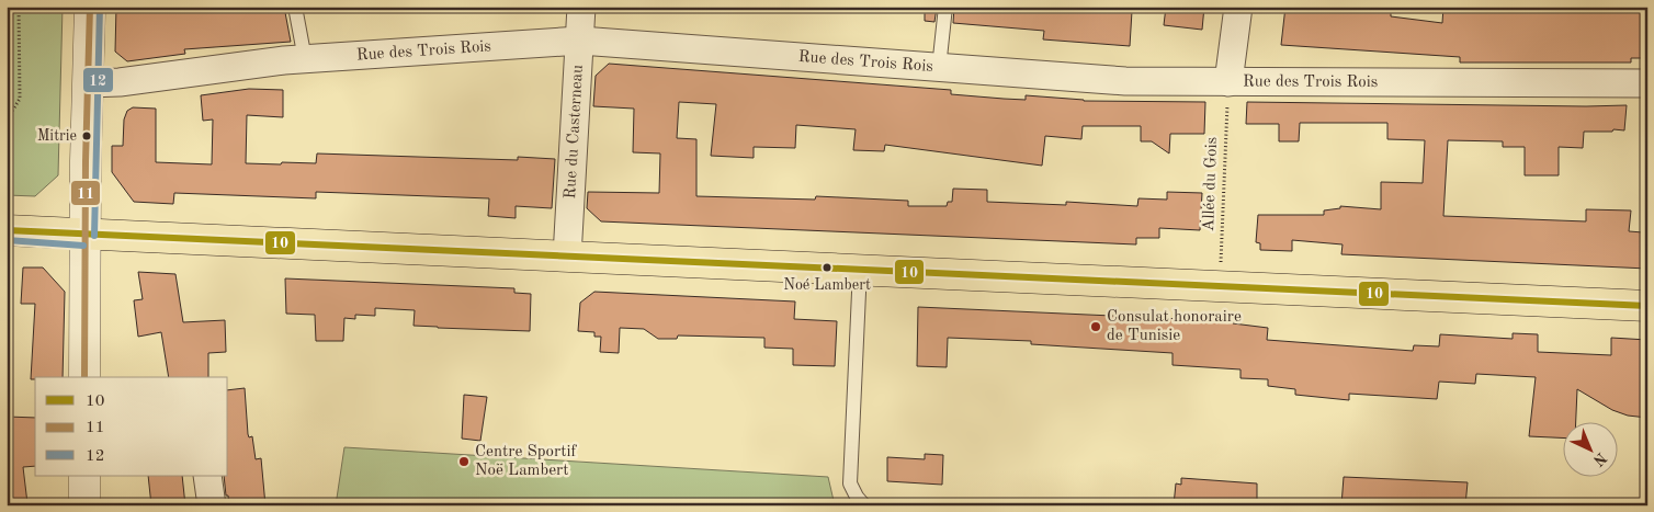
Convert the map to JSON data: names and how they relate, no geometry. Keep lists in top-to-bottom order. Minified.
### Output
{"streets":{"street":["Rue des Trois Rois","Rue du Casterneau"],"path":["Allée du Gois"]},"crossings":[["Rue des Trois Rois","Rue du Casterneau"],["Rue des Trois Rois","Allée du Gois"]],"places":["Mitrie","Noé Lambert","Consulat honoraire de Tunisie","Centre Sportif Noë Lambert"],"lines":["transit line 11","transit line 12","transit line 10"],"legend":["10","11","12"],"north":"bottom right"}
